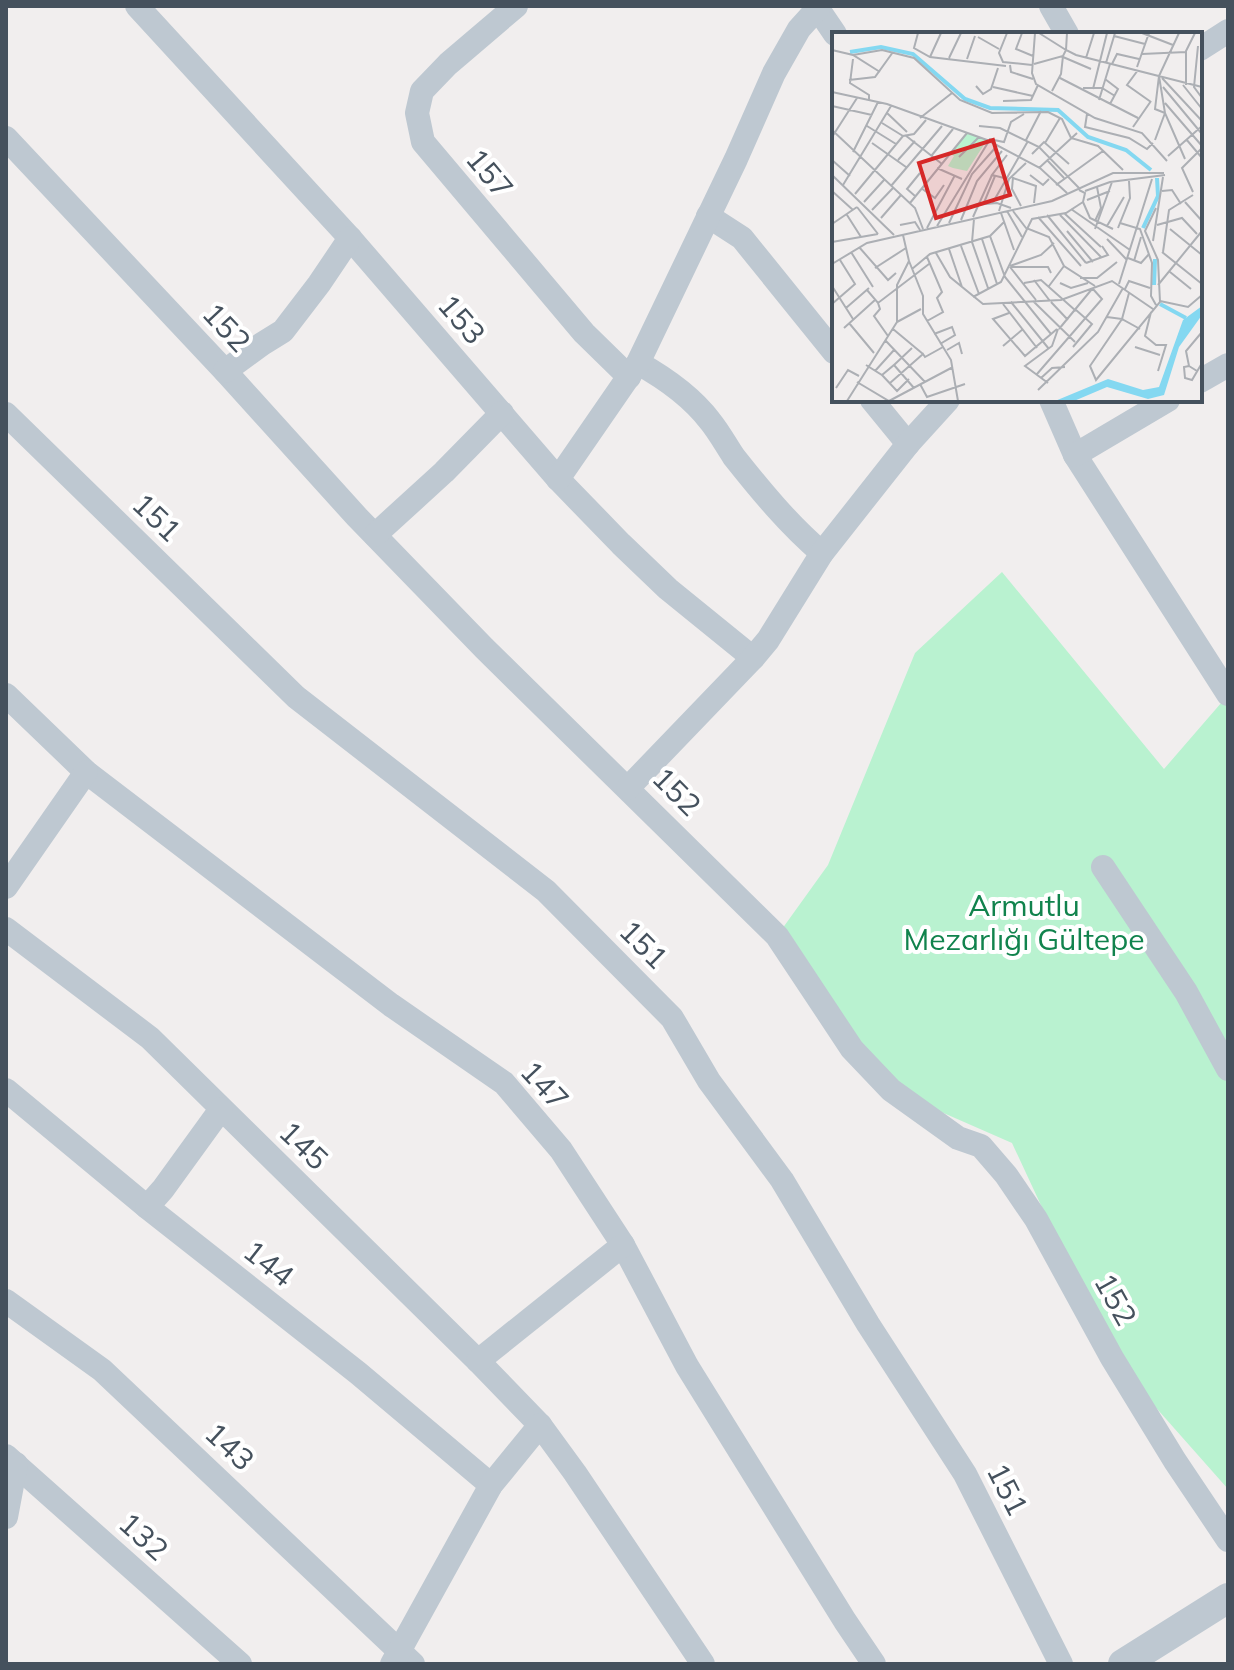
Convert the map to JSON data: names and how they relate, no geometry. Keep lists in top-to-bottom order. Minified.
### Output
{"streets":{"street":["157","153","152","151","147","145","144","143","132"]},"parks":["Armutlu Mezarlığı Gültepe"]}
